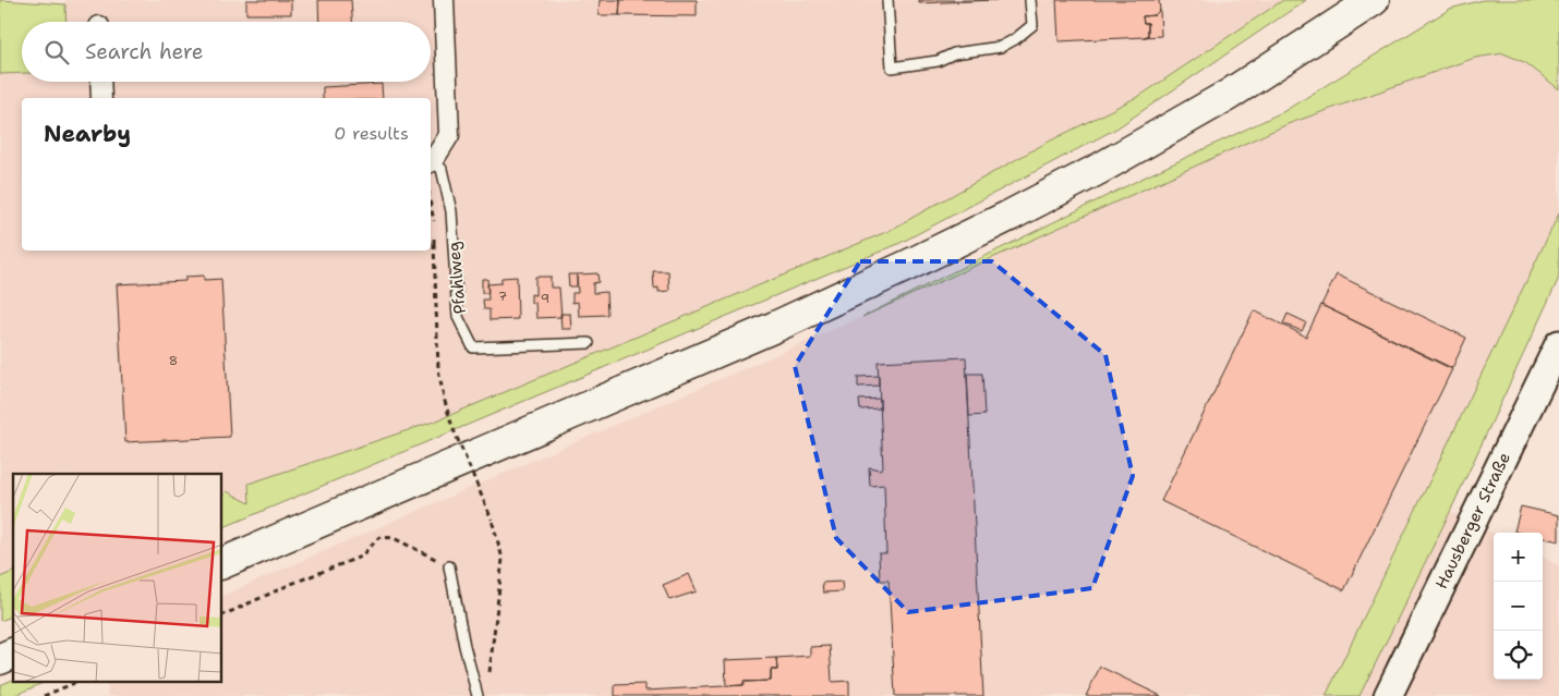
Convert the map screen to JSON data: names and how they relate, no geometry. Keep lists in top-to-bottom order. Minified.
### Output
{"streets":{"main road":["Hausberger Straße"],"street":["Pfahlweg"]},"house_numbers":["7","9","8"],"page":{"search":"Search here","heading":["Nearby","0 results"],"map_buttons":["+","−"]}}
